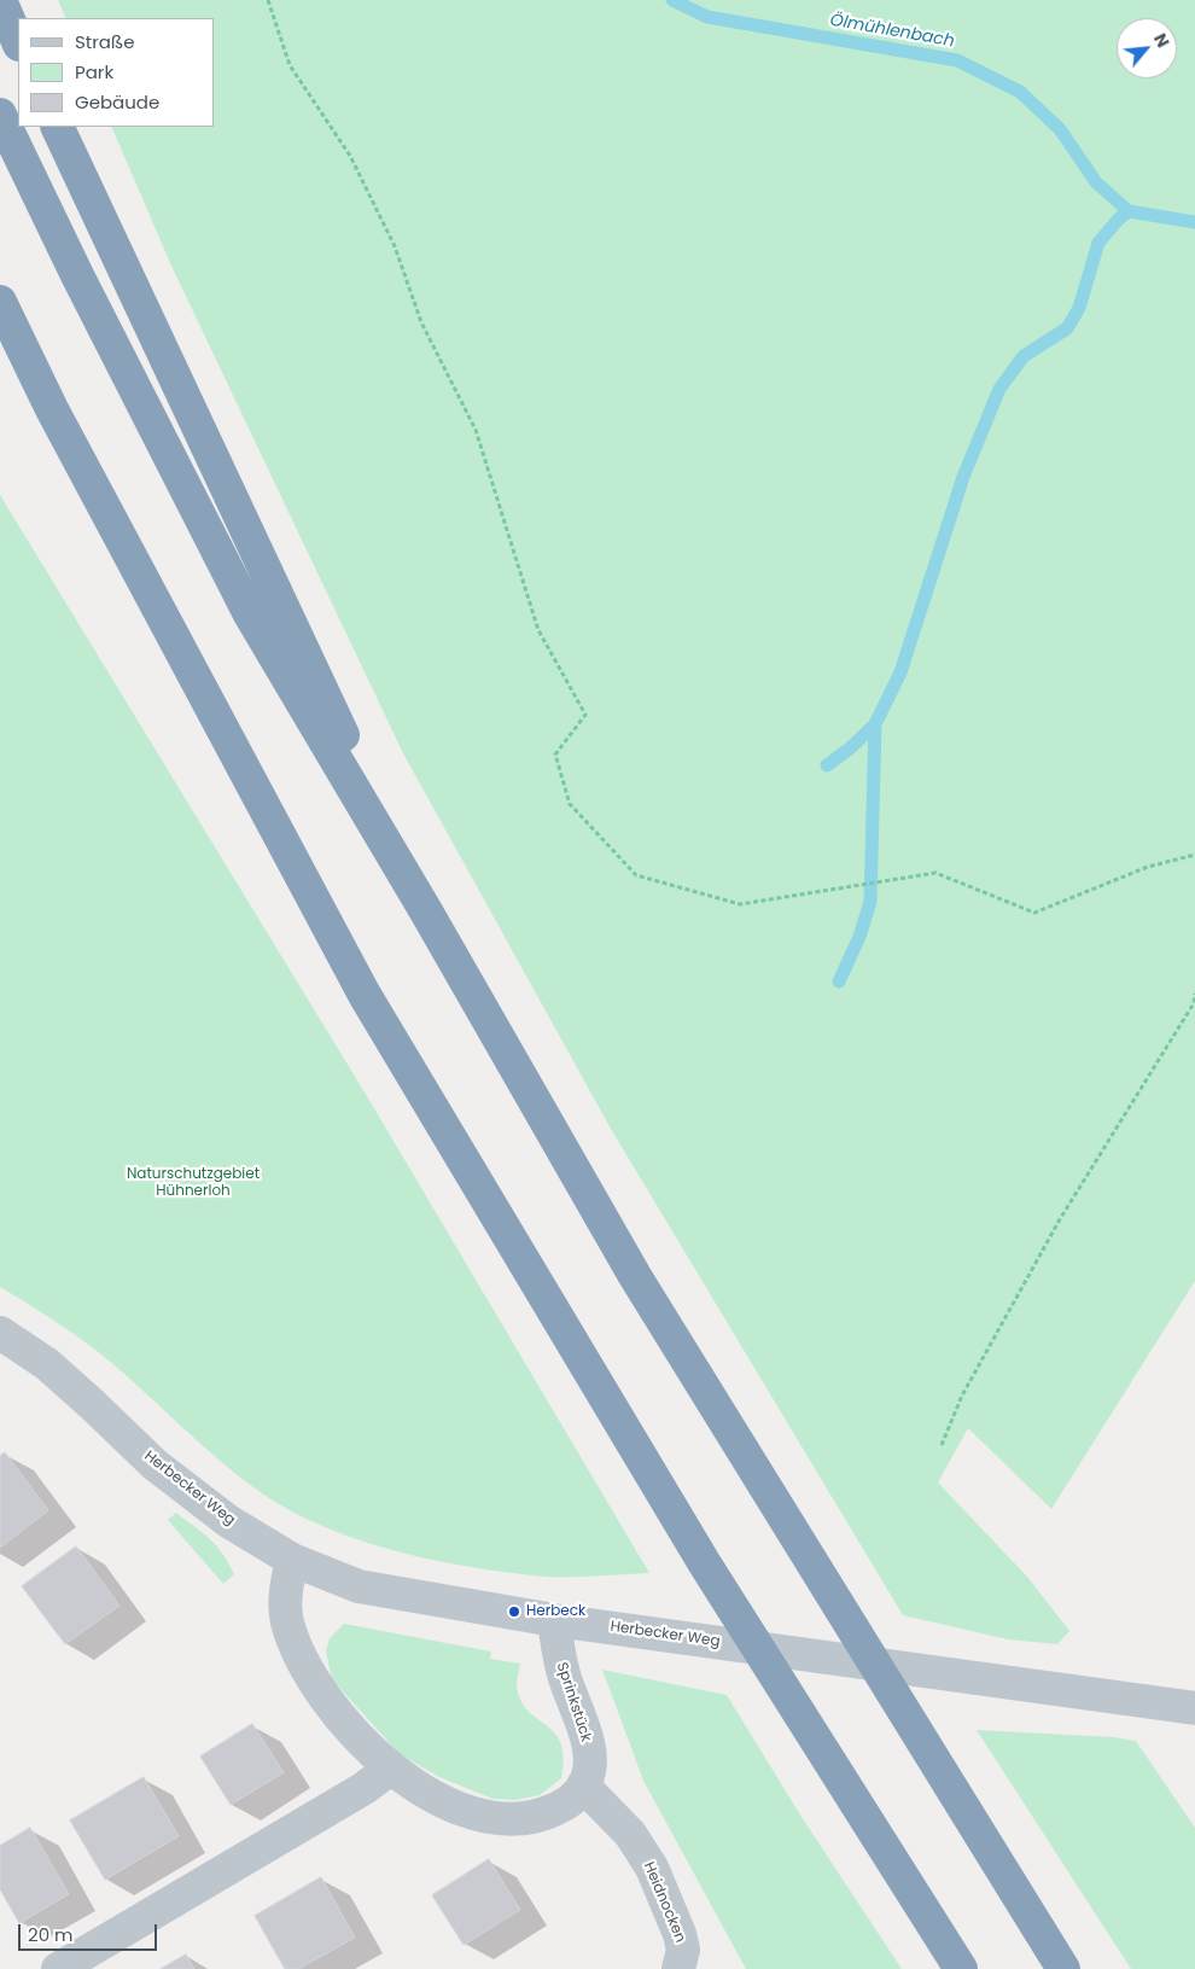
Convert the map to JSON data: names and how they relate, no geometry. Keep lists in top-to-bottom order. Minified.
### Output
{"streets":{"street":["Herbecker Weg","Sprinkstück","Heidnocken"]},"crossings":[["Herbecker Weg","Sprinkstück"],["Sprinkstück","Heidnocken"]],"water":["Ölmühlenbach"],"parks":["Naturschutzgebiet Hühnerloh"],"places":["Herbeck"],"legend":["Straße","Park","Gebäude"],"scale_bar":"20 m","north":"top right"}
